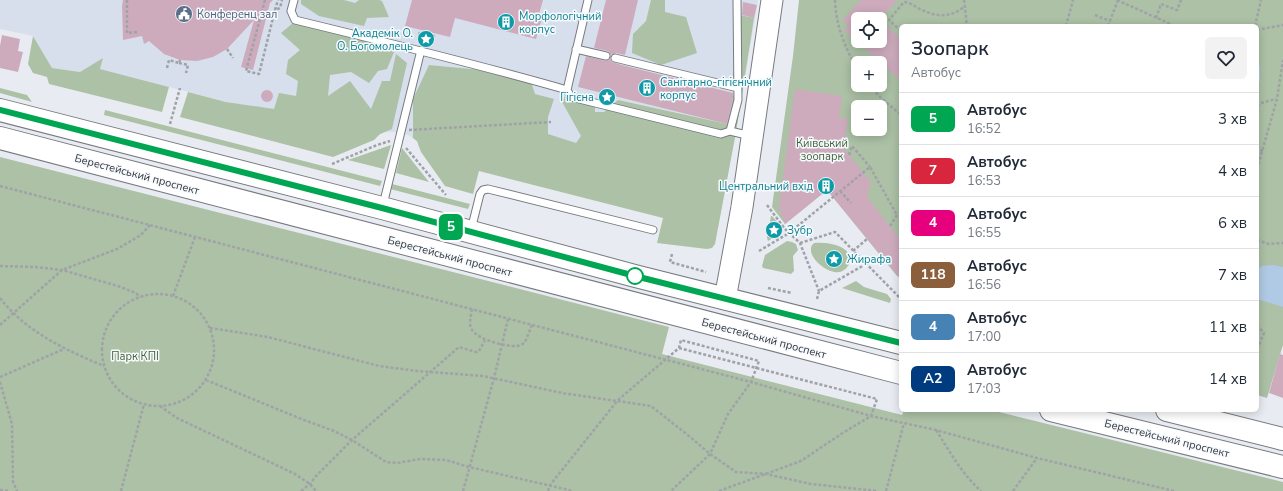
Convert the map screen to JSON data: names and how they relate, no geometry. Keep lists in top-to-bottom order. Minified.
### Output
{"streets":{"main road":["Берестейський проспект"]},"parks":["Київський зоопарк","Парк КПІ"],"places":{"public building":["Конференц зал"],"building":["Морфологічний корпус","Санітарно-гігієнічний корпус","Центральний вхід"],"place":["Академік О. О. Богомолець","Гігієна","Зубр","Жирафа"]},"lines":["bus line 5"],"page":{"on_map":"5","map_buttons":["+","−"],"heading":["Зоопарк","Автобус"],"list":[{"mark":"5","name":"Автобус","note":"16:52","value":"3 хв"},{"mark":"7","name":"Автобус","note":"16:53","value":"4 хв"},{"mark":"4","name":"Автобус","note":"16:55","value":"6 хв"},{"mark":"118","name":"Автобус","note":"16:56","value":"7 хв"},{"mark":"4","name":"Автобус","note":"17:00","value":"11 хв"},{"mark":"А2","name":"Автобус","note":"17:03","value":"14 хв"}]}}
